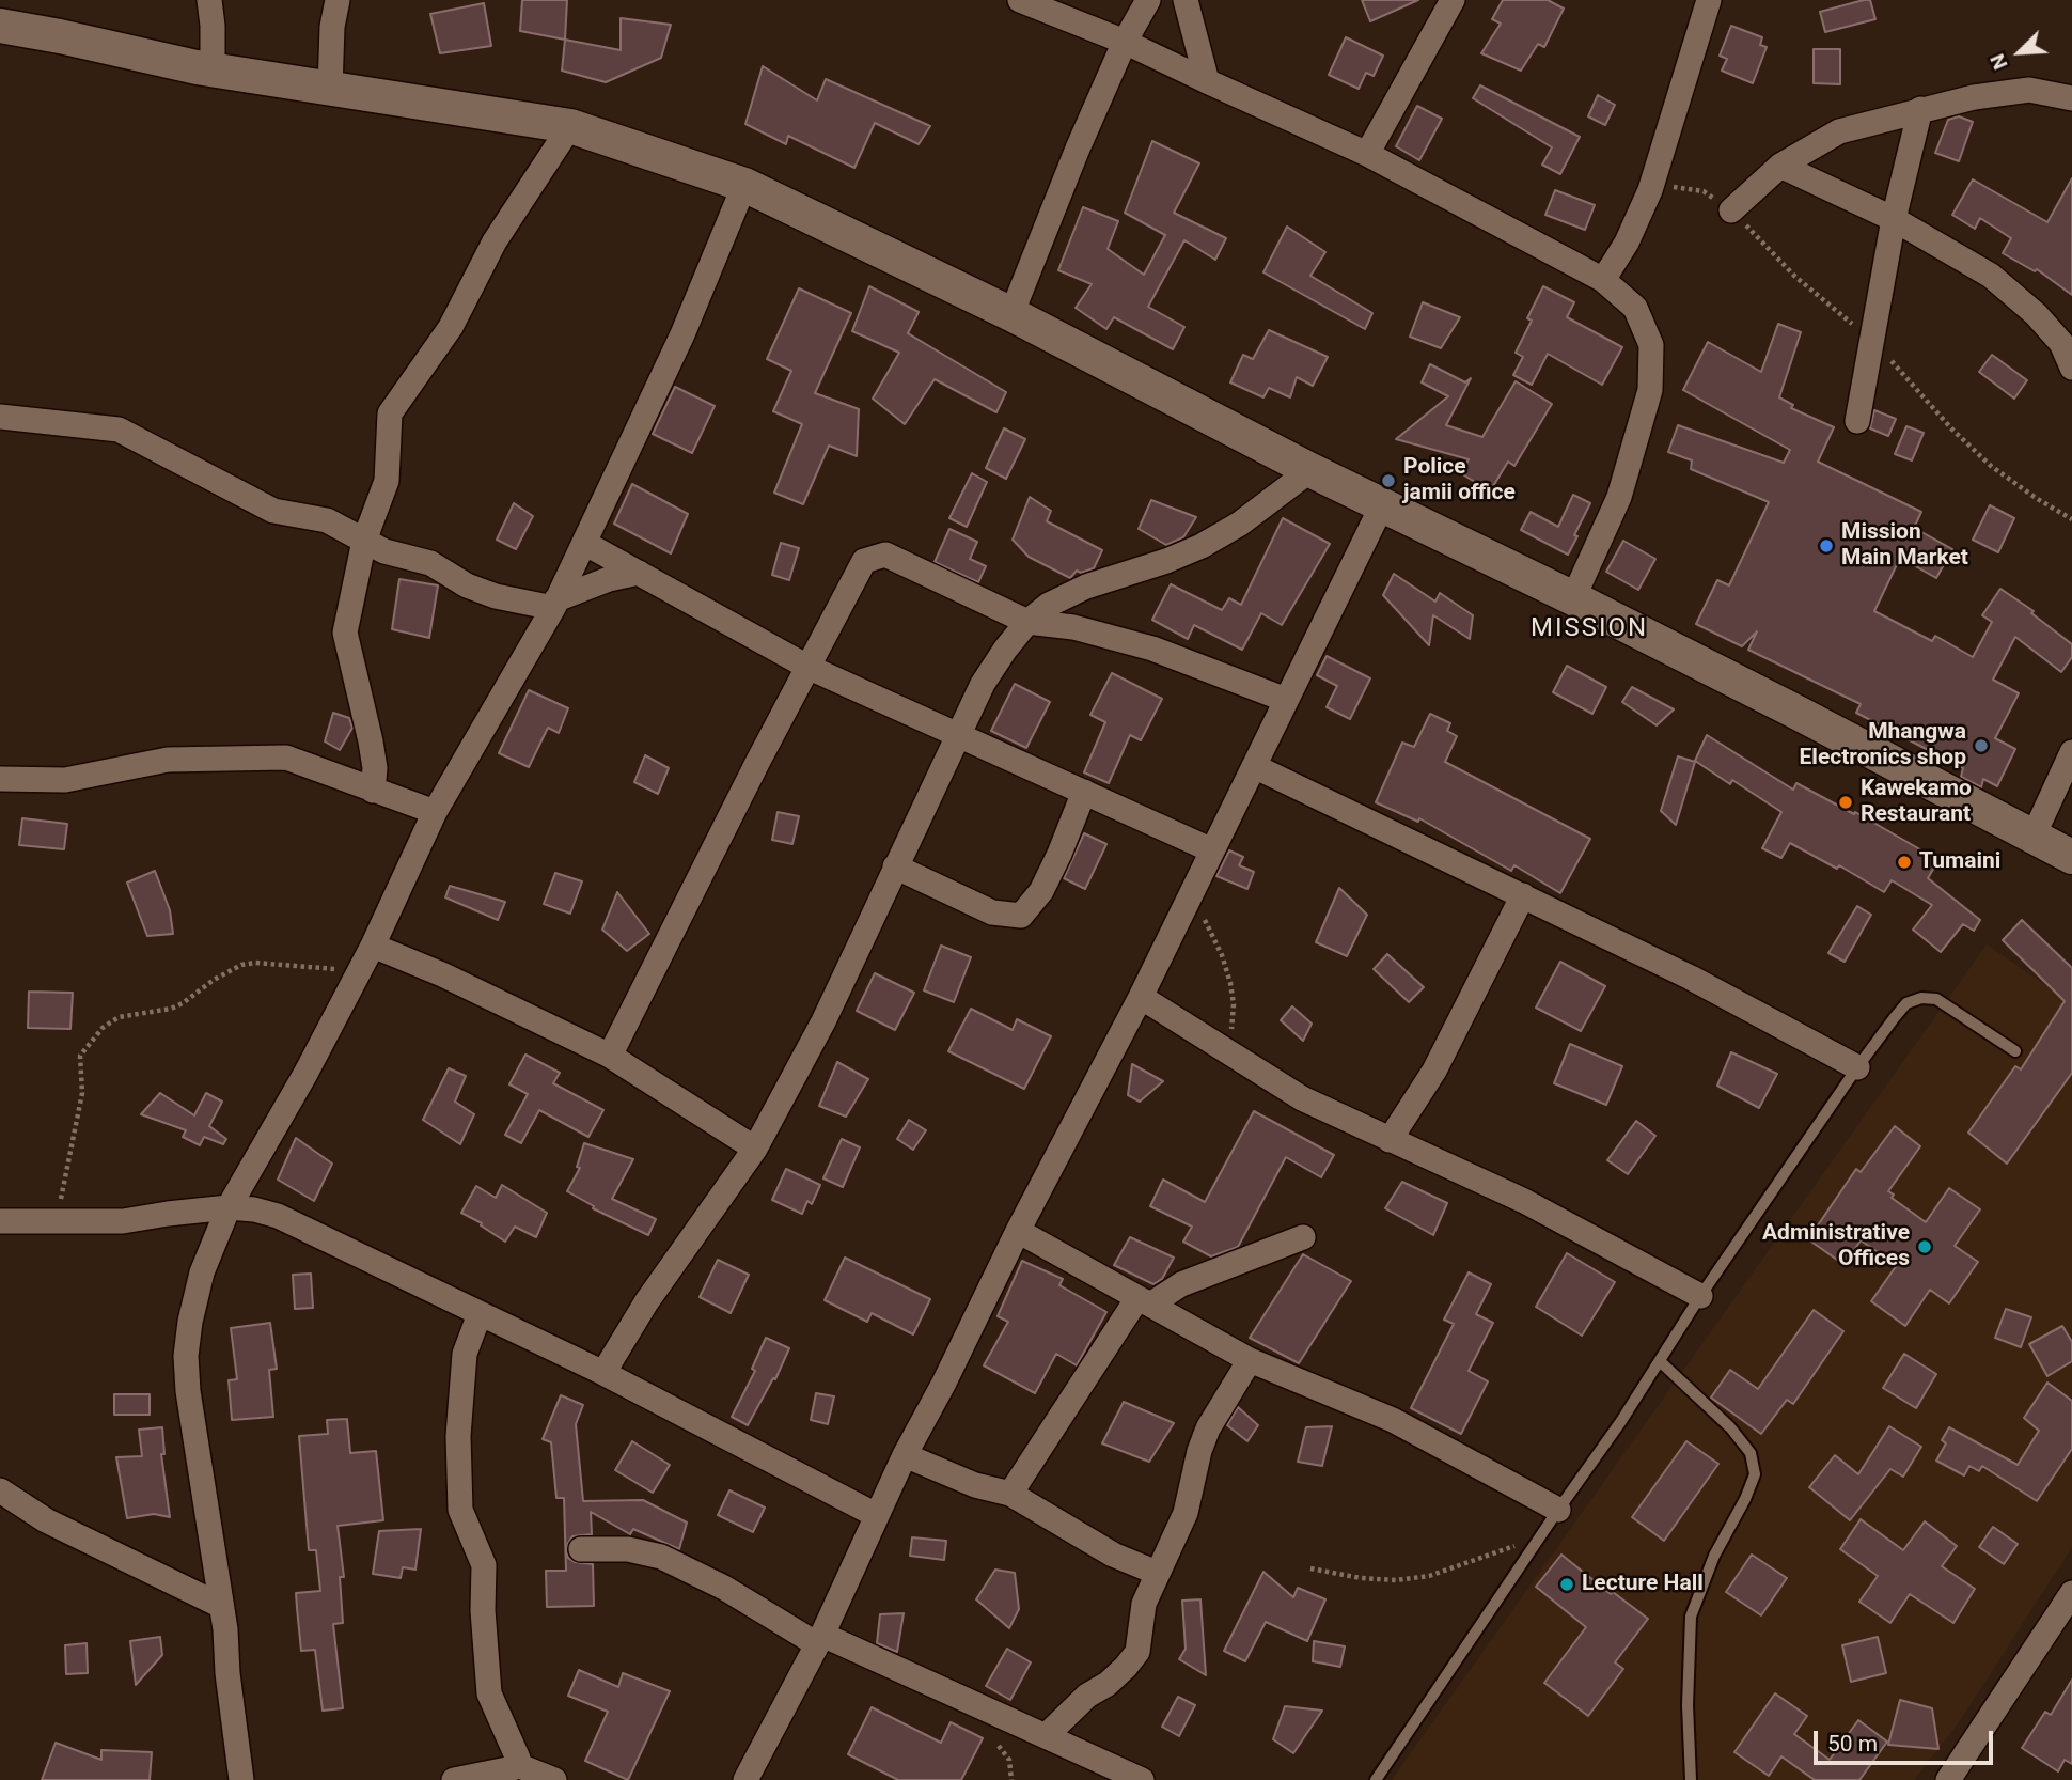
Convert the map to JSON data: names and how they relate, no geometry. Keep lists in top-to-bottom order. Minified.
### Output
{"districts":["MISSION"],"places":["Police jamii office","Mission Main Market","Mhangwa Electronics shop","Kawekamo Restaurant","Tumaini","Administrative Offices","Lecture Hall"],"scale_bar":"50 m","north":"bottom left"}
